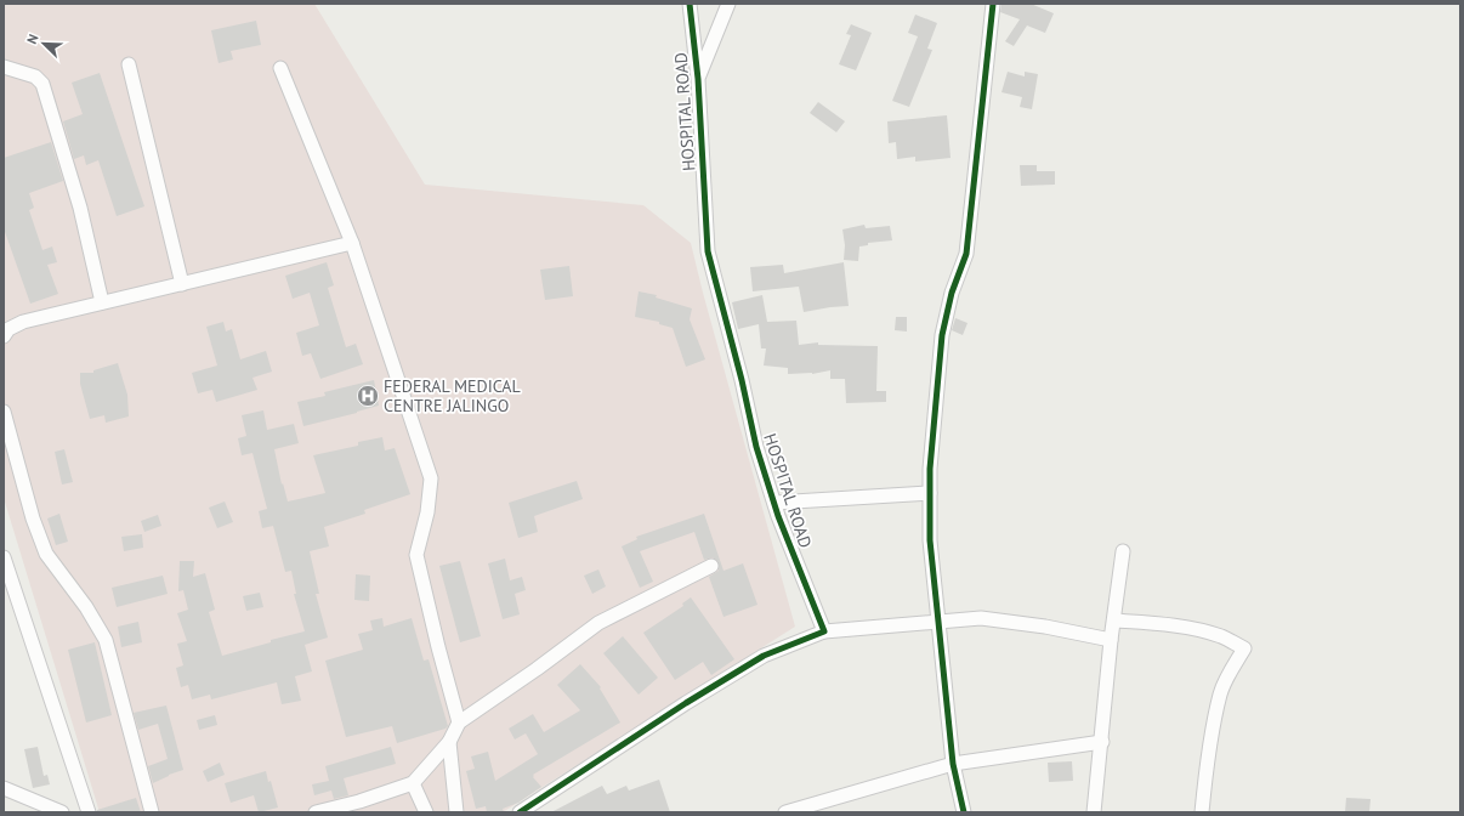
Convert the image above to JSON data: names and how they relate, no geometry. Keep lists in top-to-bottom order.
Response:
{
  "streets": {
    "street": ["HOSPITAL ROAD"]
  },
  "places": {
    "hospital": ["FEDERAL MEDICAL CENTRE JALINGO"]
  },
  "north": "top left"
}
